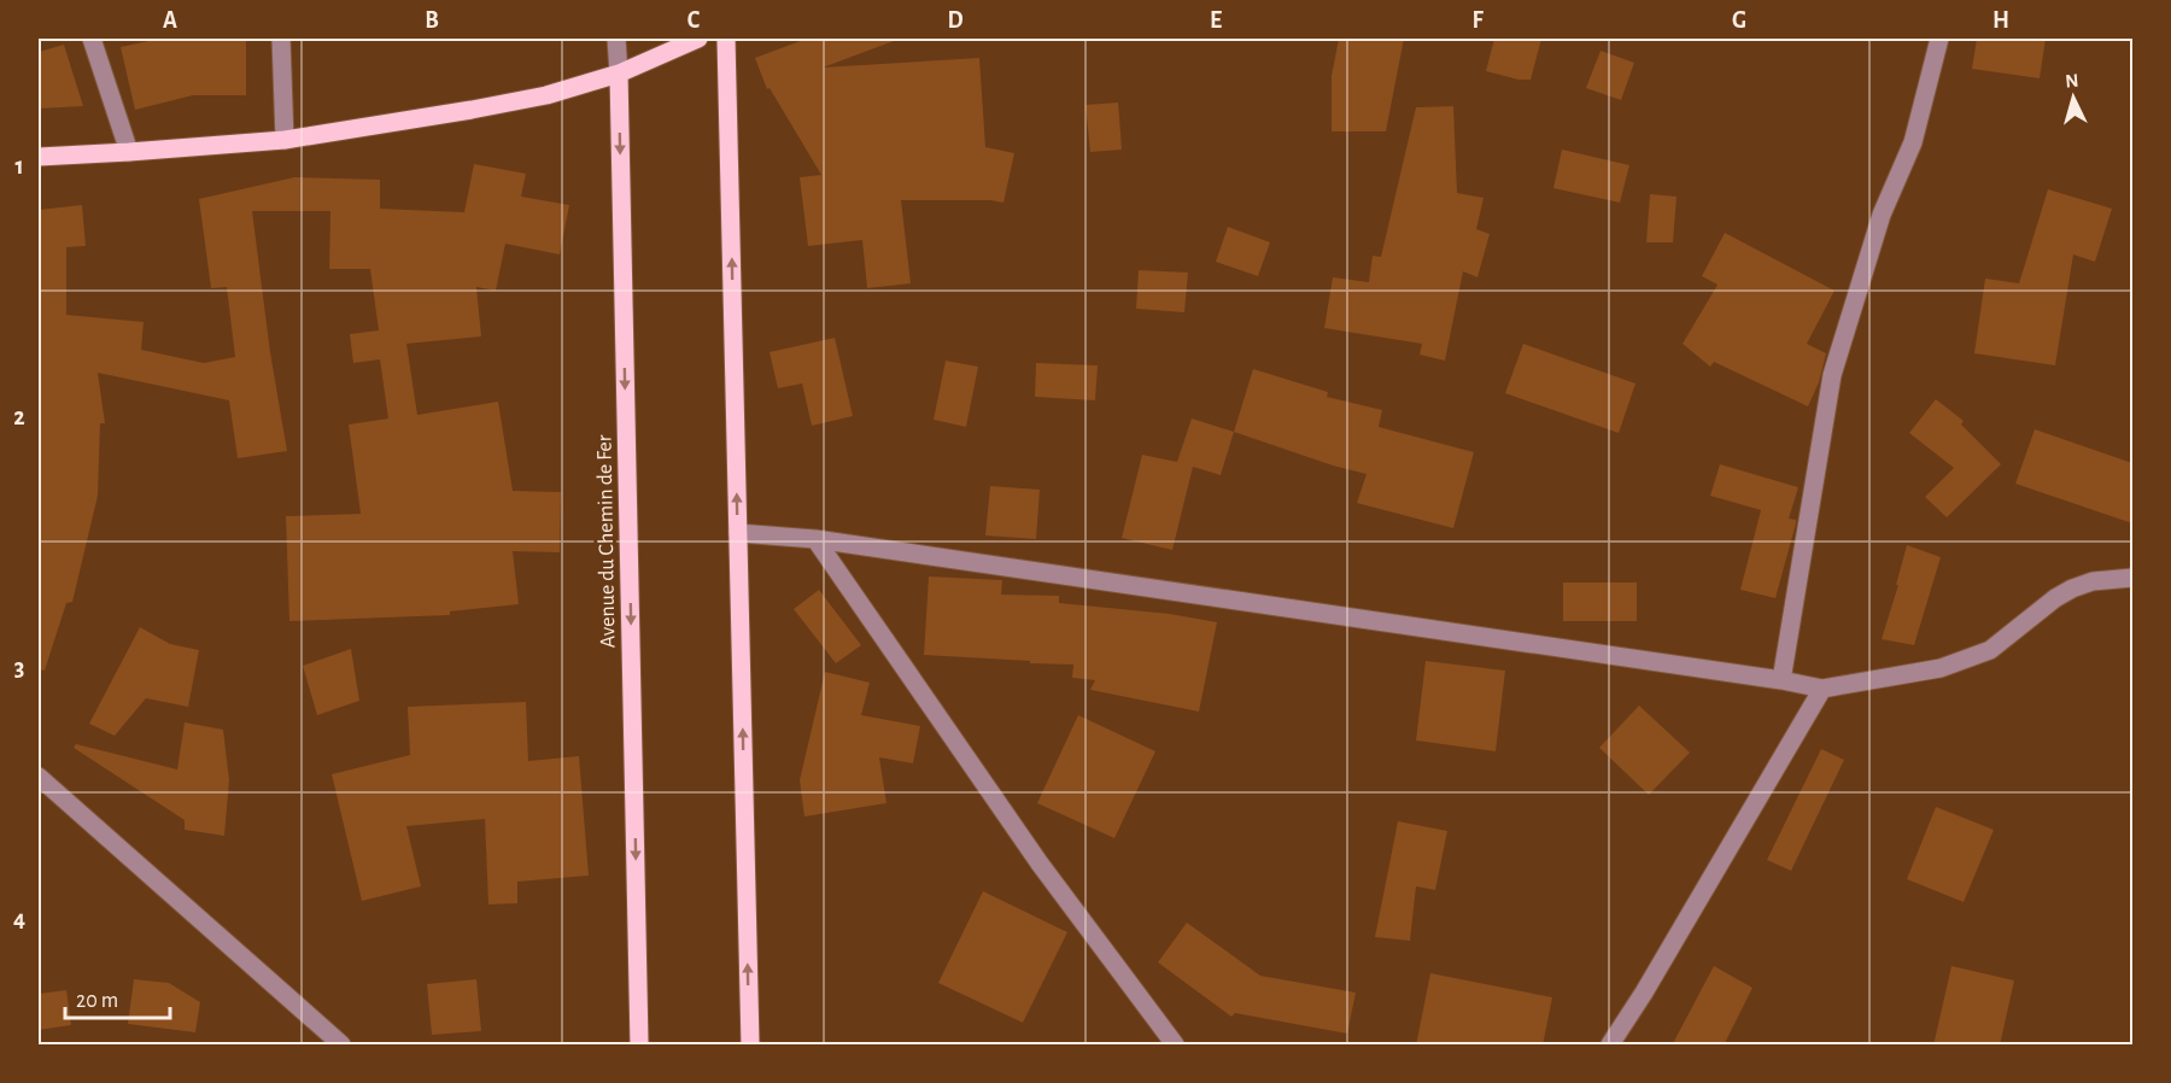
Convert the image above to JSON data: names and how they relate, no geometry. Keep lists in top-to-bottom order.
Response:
{
  "streets": {
    "main road": ["Avenue du Chemin de Fer"]
  },
  "one_way": ["Avenue du Chemin de Fer"],
  "scale_bar": "20 m",
  "north": "top",
  "grid": {
    "columns": [
      "A",
      "B",
      "C",
      "D",
      "E",
      "F",
      "G",
      "H"
    ],
    "rows": [
      "1",
      "2",
      "3",
      "4"
    ]
  }
}
